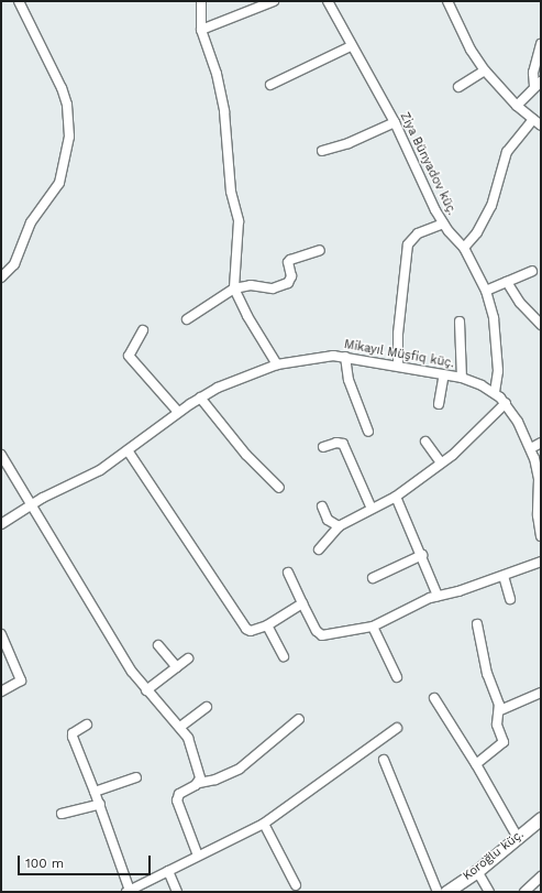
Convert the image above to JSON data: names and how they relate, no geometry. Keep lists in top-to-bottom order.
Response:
{
  "streets": {
    "street": ["Ziya Bünyadov küç.", "Mikayıl Müşfiq küç.", "Koroğlu küç."]
  },
  "crossings": [
    ["Ziya Bünyadov küç.", "Mikayıl Müşfiq küç."]
  ],
  "scale_bar": "100 m"
}
